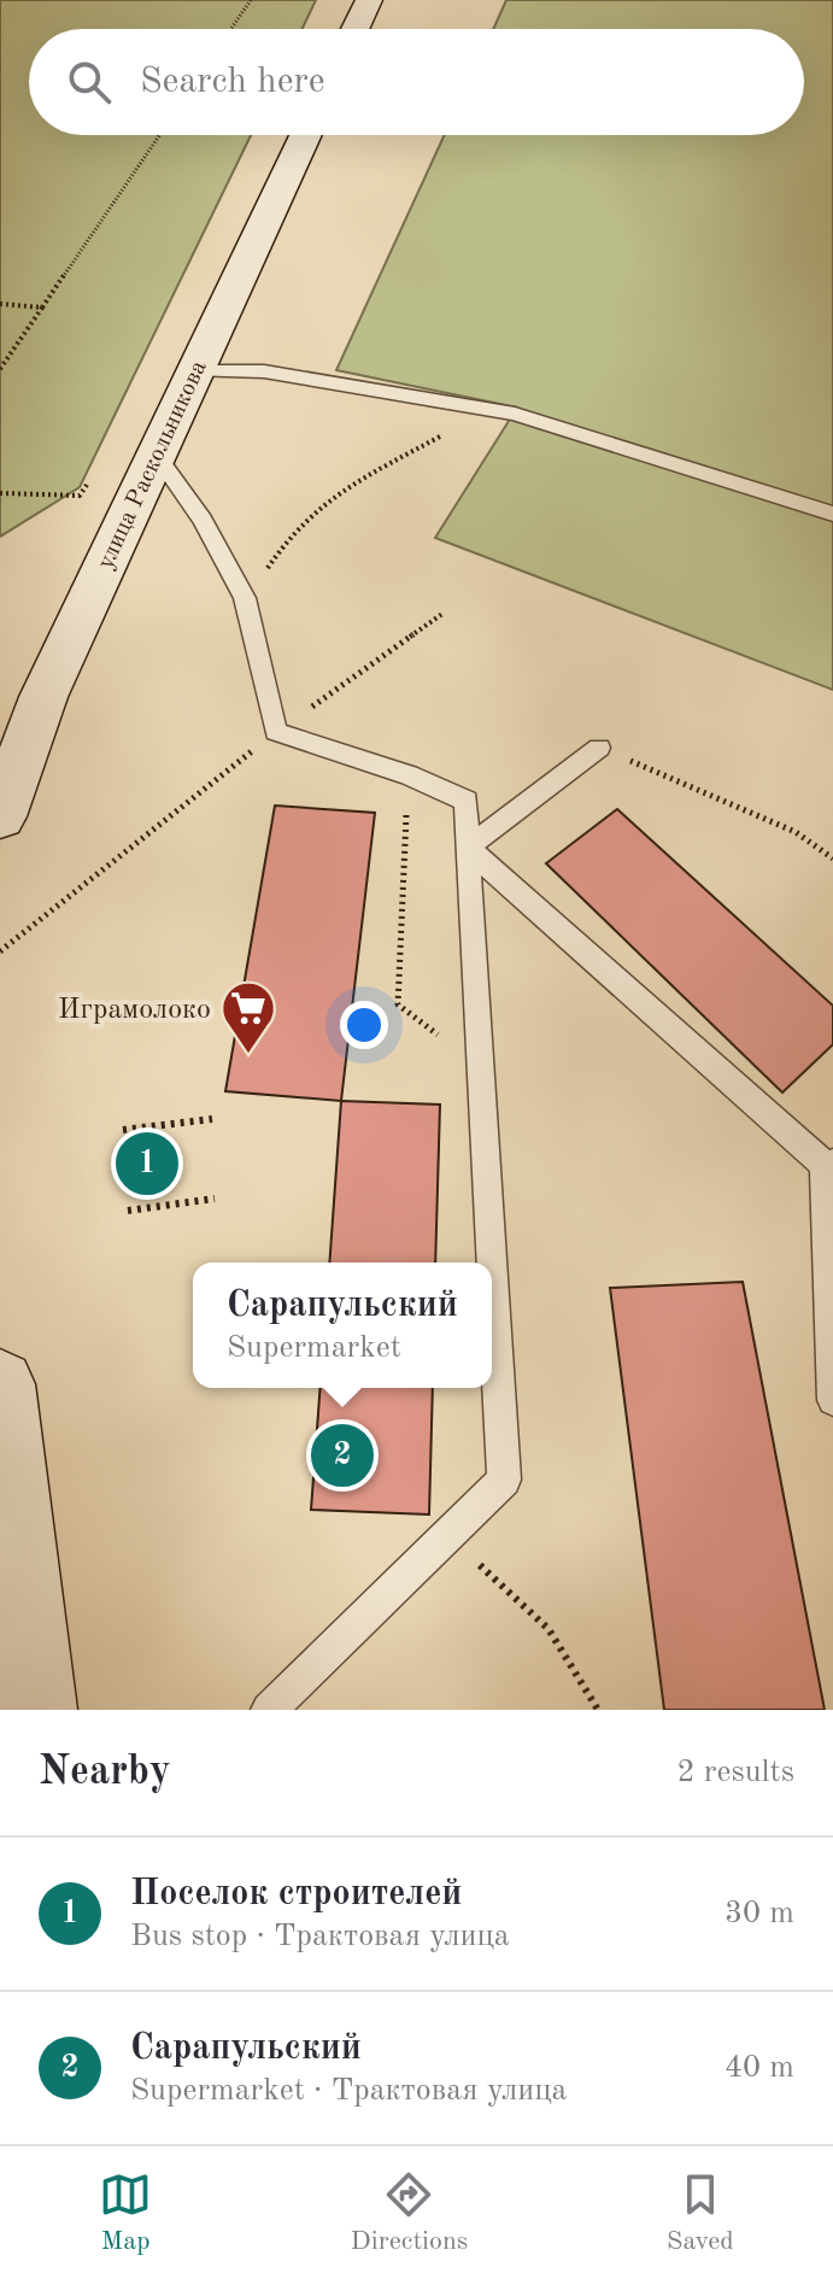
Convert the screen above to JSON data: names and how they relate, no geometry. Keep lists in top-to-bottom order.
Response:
{
  "streets": {
    "main road": ["улица Раскольникова"]
  },
  "places": {
    "supermarket": ["Играмолоко"]
  },
  "page": {
    "search": "Search here",
    "pins": ["1", "2"],
    "popup": ["Сарапульский", "Supermarket"],
    "heading": ["Nearby", "2 results"],
    "list": [
      {
        "mark": "1",
        "name": "Поселок строителей",
        "note": "Bus stop · Трактовая улица",
        "value": "30 m"
      },
      {
        "mark": "2",
        "name": "Сарапульский",
        "note": "Supermarket · Трактовая улица",
        "value": "40 m"
      }
    ],
    "nav": ["Map", "Directions", "Saved"]
  }
}
